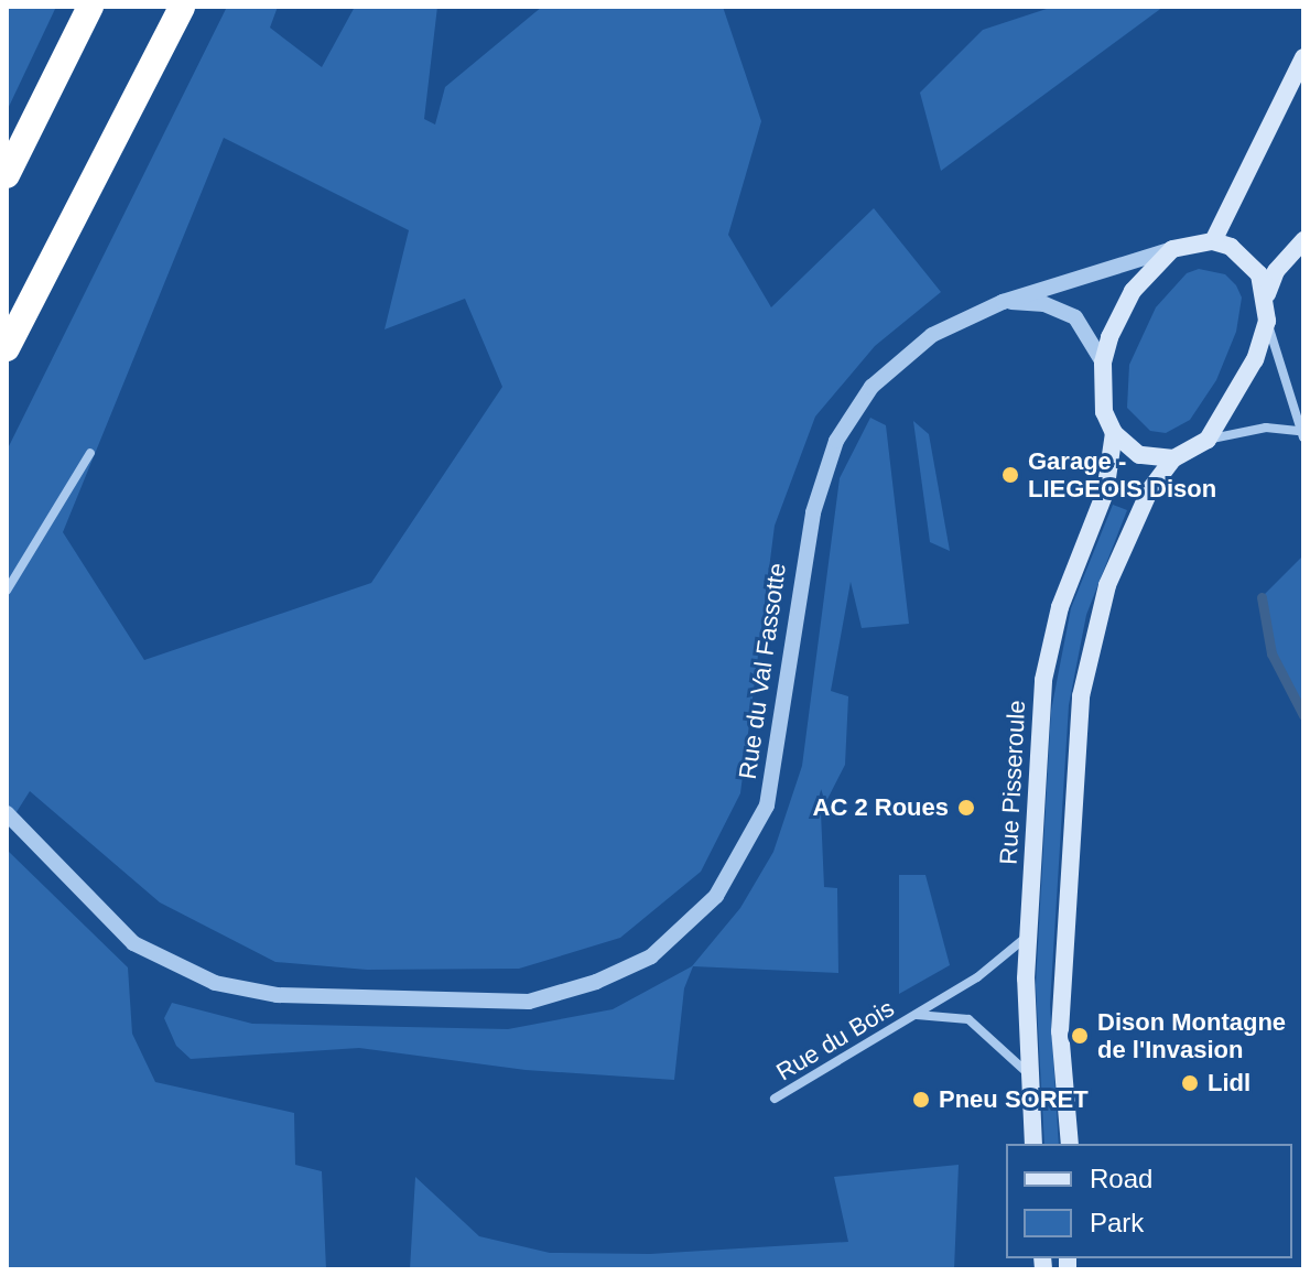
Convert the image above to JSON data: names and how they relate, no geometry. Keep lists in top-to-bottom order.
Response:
{
  "streets": {
    "main road": ["Rue Pisseroule"],
    "street": ["Rue du Val Fassotte", "Rue du Bois"]
  },
  "crossings": [
    ["Rue du Val Fassotte", "Rue Pisseroule"],
    ["Rue Pisseroule", "Rue du Bois"]
  ],
  "places": [
    "Garage - LIEGEOIS Dison",
    "AC 2 Roues",
    "Dison Montagne de l'Invasion",
    "Lidl",
    "Pneu SORET"
  ],
  "legend": ["Road", "Park"]
}
